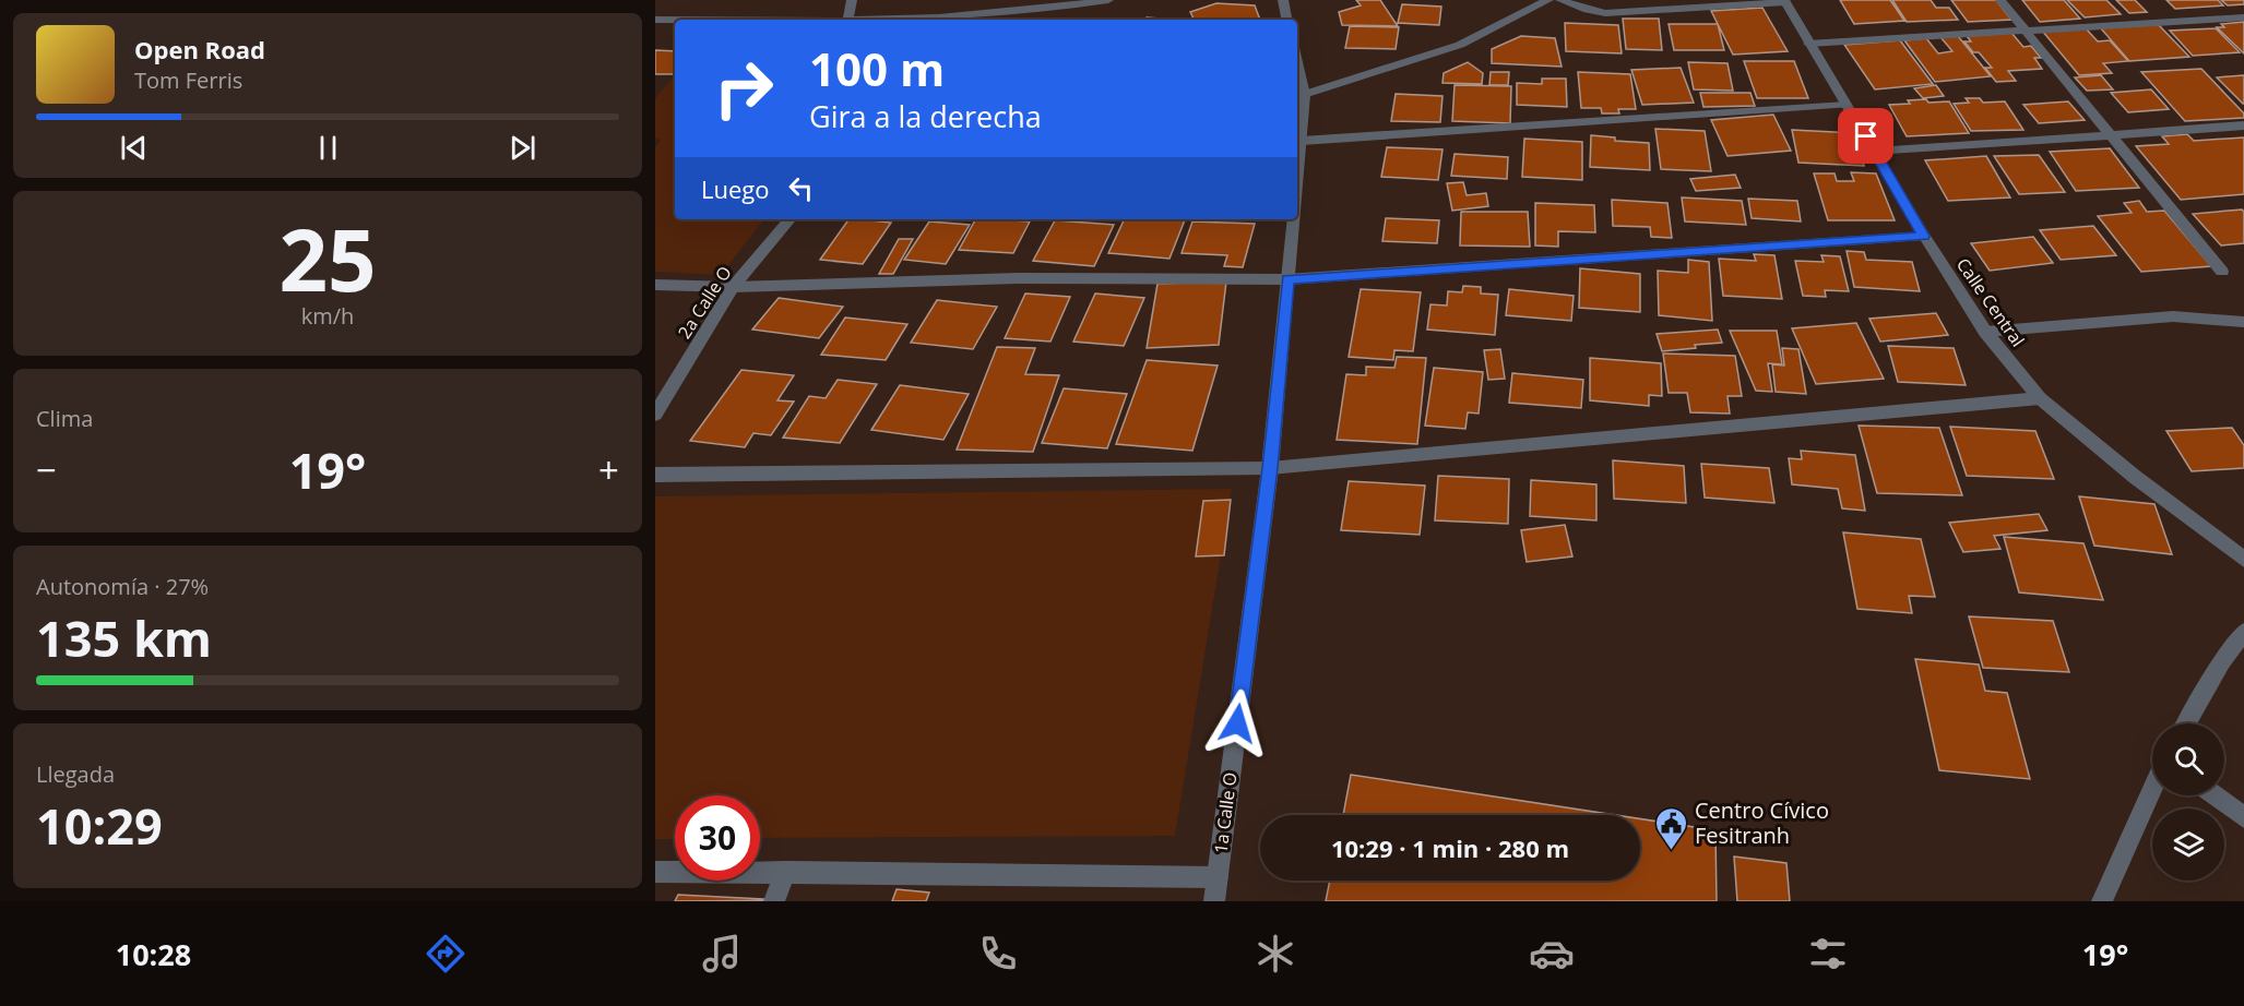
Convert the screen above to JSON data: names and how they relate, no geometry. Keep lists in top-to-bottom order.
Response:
{
  "streets": {
    "street": ["2a Calle O", "Calle Central", "1a Calle O"]
  },
  "places": {
    "public building": ["Centro Cívico Fesitranh"]
  },
  "page": {
    "turn": ["100 m", "Gira a la derecha"],
    "song": ["Open Road", "Tom Ferris"],
    "then": "Luego",
    "tile": [
      ["25", "km/h"],
      "Clima",
      ["Autonomía · 27%", "135 km"],
      ["Llegada", "10:29"]
    ],
    "heat": ["−", "19°", "+"],
    "limit": "30",
    "trip": "10:29 · 1 min · 280 m",
    "tabs": ["10:28", "19°"]
  }
}
